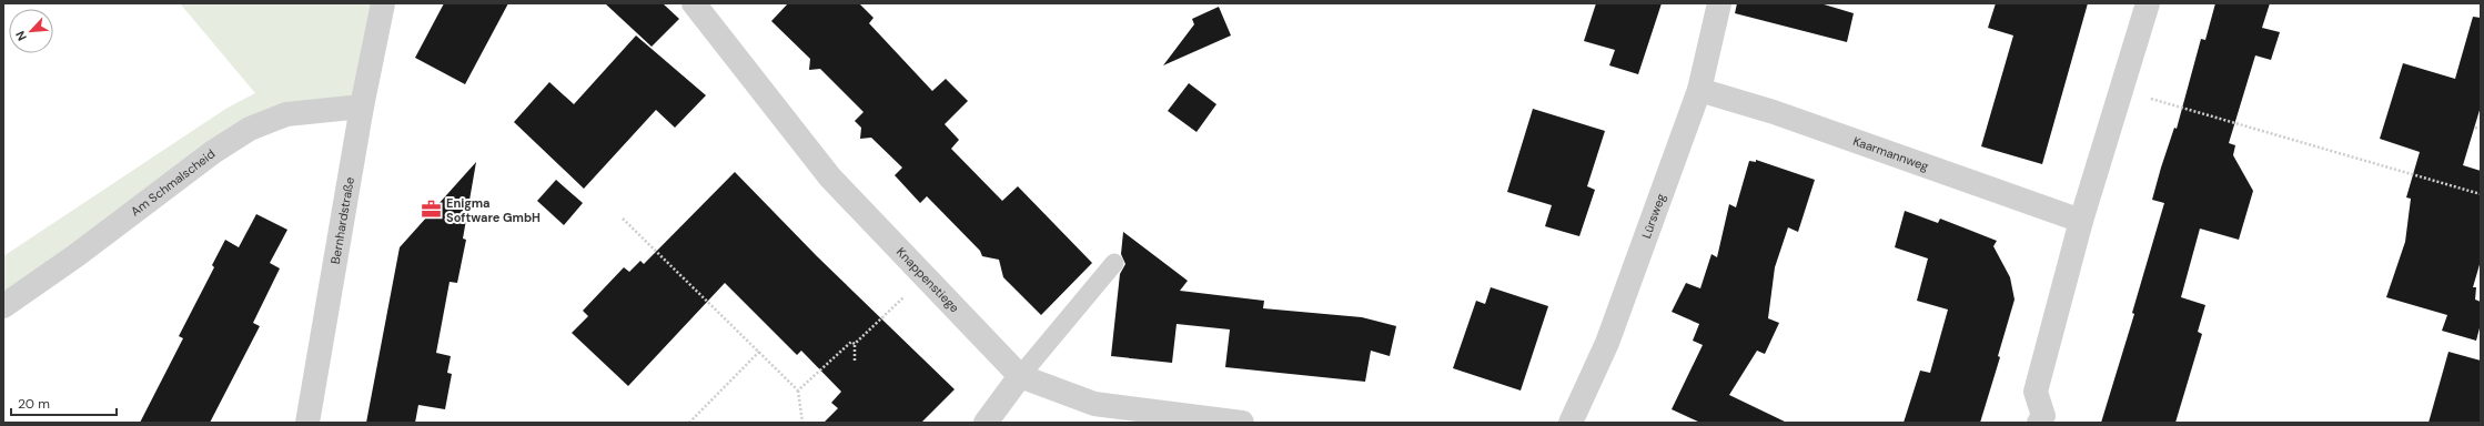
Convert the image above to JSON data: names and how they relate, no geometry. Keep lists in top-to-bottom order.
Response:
{
  "streets": {
    "street": [
      "Kaarmannweg",
      "Am Schmalscheid",
      "Lürsweg",
      "Bernhardstraße",
      "Knappenstiege"
    ]
  },
  "crossings": [
    ["Kaarmannweg", "Lürsweg"],
    ["Am Schmalscheid", "Bernhardstraße"]
  ],
  "places": {
    "office": ["Enigma Software GmbH"]
  },
  "scale_bar": "20 m",
  "north": "bottom left"
}
